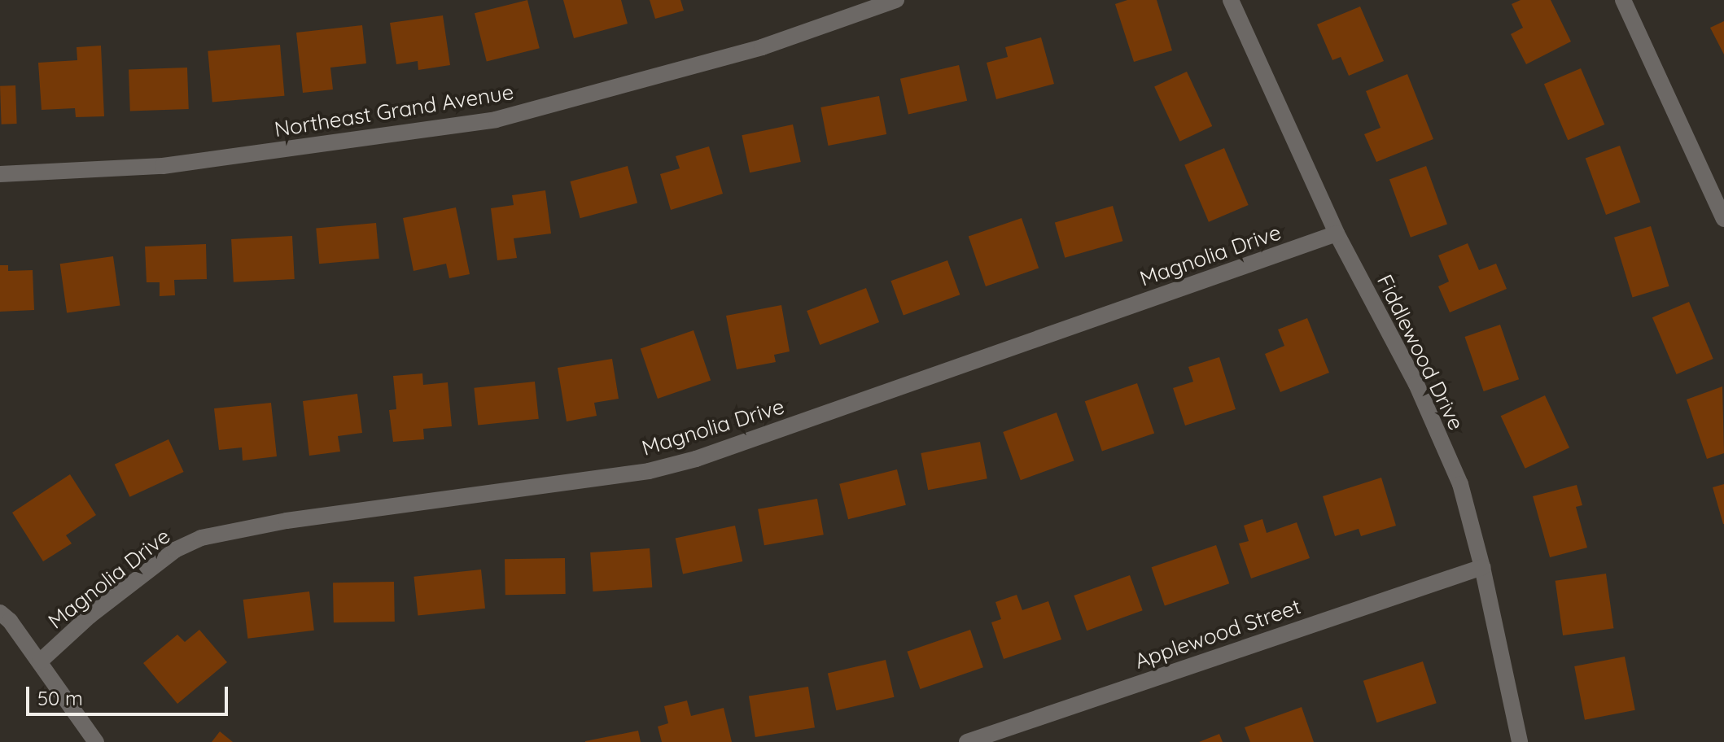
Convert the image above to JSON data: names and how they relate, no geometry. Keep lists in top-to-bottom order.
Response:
{
  "streets": {
    "street": [
      "Northeast Grand Avenue",
      "Magnolia Drive",
      "Fiddlewood Drive",
      "Applewood Street"
    ]
  },
  "crossings": [
    ["Magnolia Drive", "Fiddlewood Drive"],
    ["Fiddlewood Drive", "Applewood Street"]
  ],
  "scale_bar": "50 m"
}
